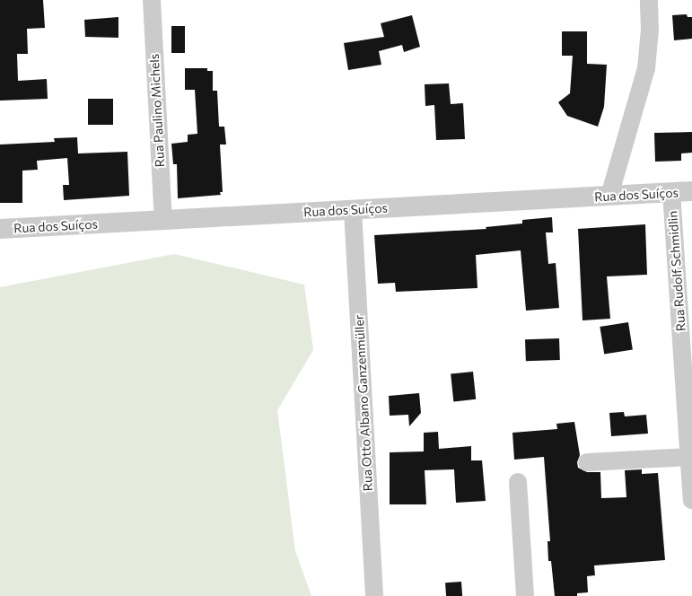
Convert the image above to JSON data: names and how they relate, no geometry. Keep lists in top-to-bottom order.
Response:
{
  "streets": {
    "street": [
      "Rua Paulino Michels",
      "Rua dos Suíços",
      "Rua Rudolf Schmidlin",
      "Rua Otto Albano Ganzenmüller"
    ]
  },
  "crossings": [
    ["Rua Paulino Michels", "Rua dos Suíços"],
    ["Rua dos Suíços", "Rua Rudolf Schmidlin"],
    ["Rua dos Suíços", "Rua Otto Albano Ganzenmüller"]
  ]
}
